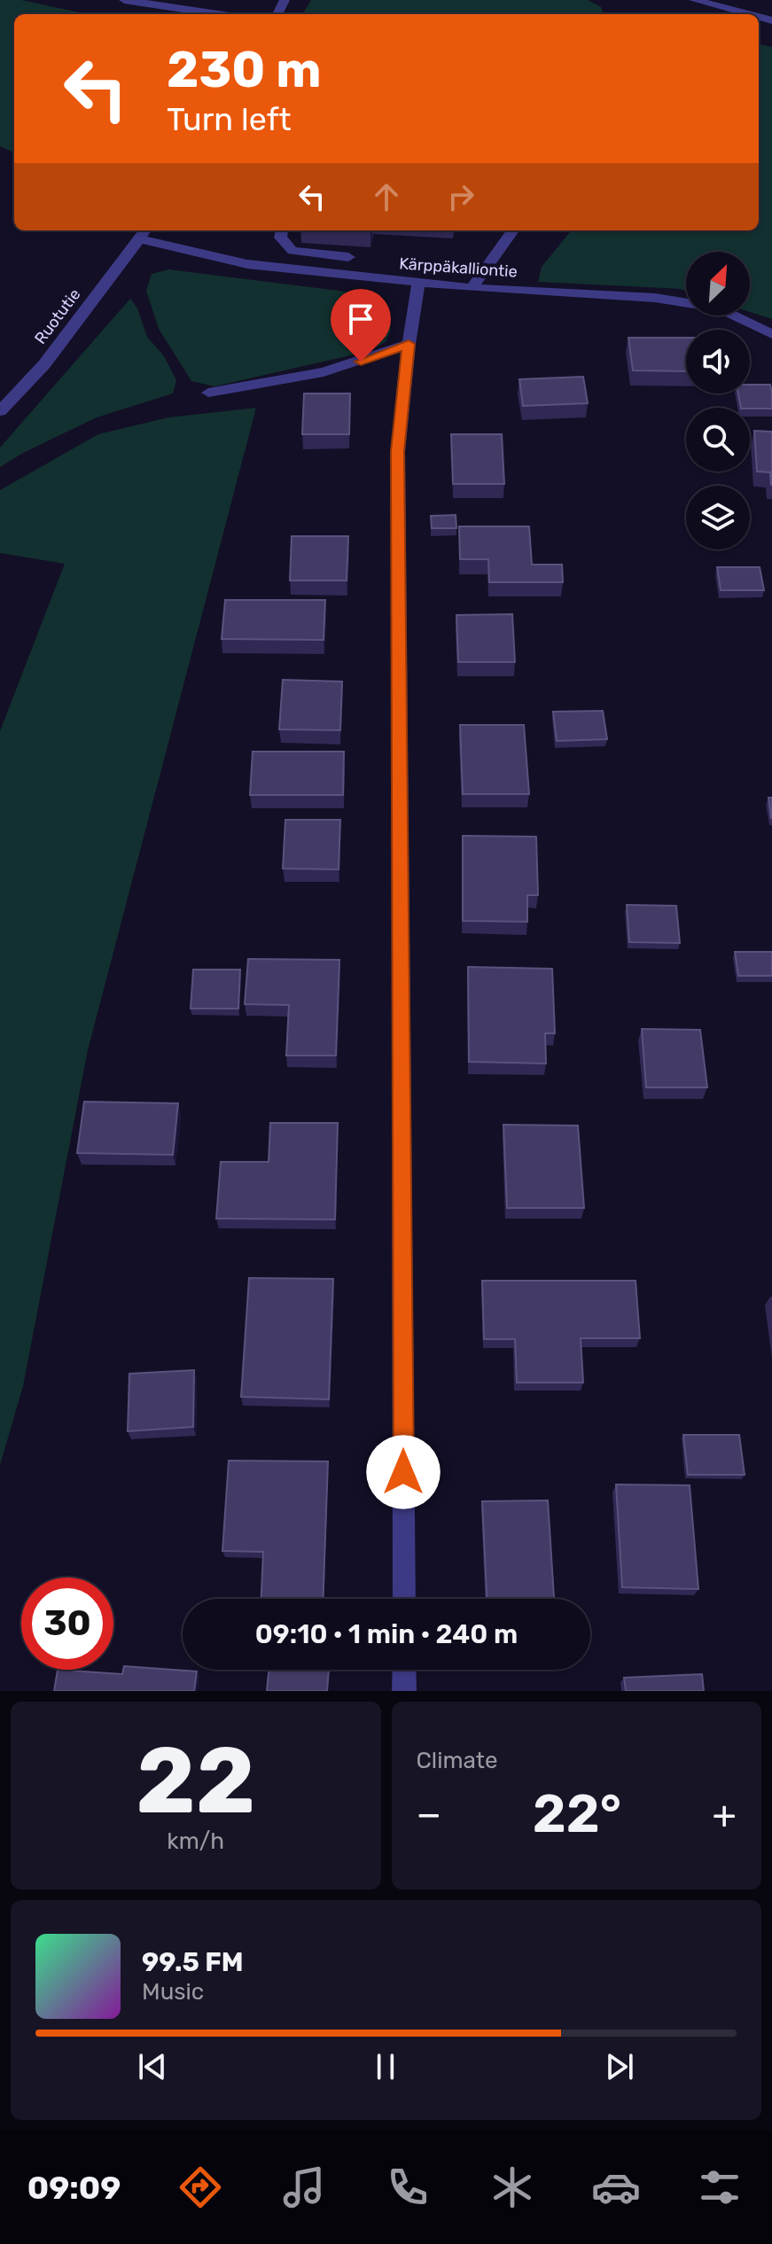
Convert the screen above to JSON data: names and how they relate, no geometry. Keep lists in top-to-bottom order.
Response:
{
  "streets": {
    "street": ["Kärppäkalliontie", "Ruotutie"]
  },
  "crossings": [
    ["Kärppäkalliontie", "Ruotutie"]
  ],
  "north": "top right",
  "page": {
    "turn": ["230 m", "Turn left"],
    "limit": "30",
    "trip": "09:10 · 1 min · 240 m",
    "tile": [
      ["22", "km/h"],
      "Climate"
    ],
    "heat": ["−", "22°", "+"],
    "song": ["99.5 FM", "Music"],
    "tabs": "09:09"
  }
}
